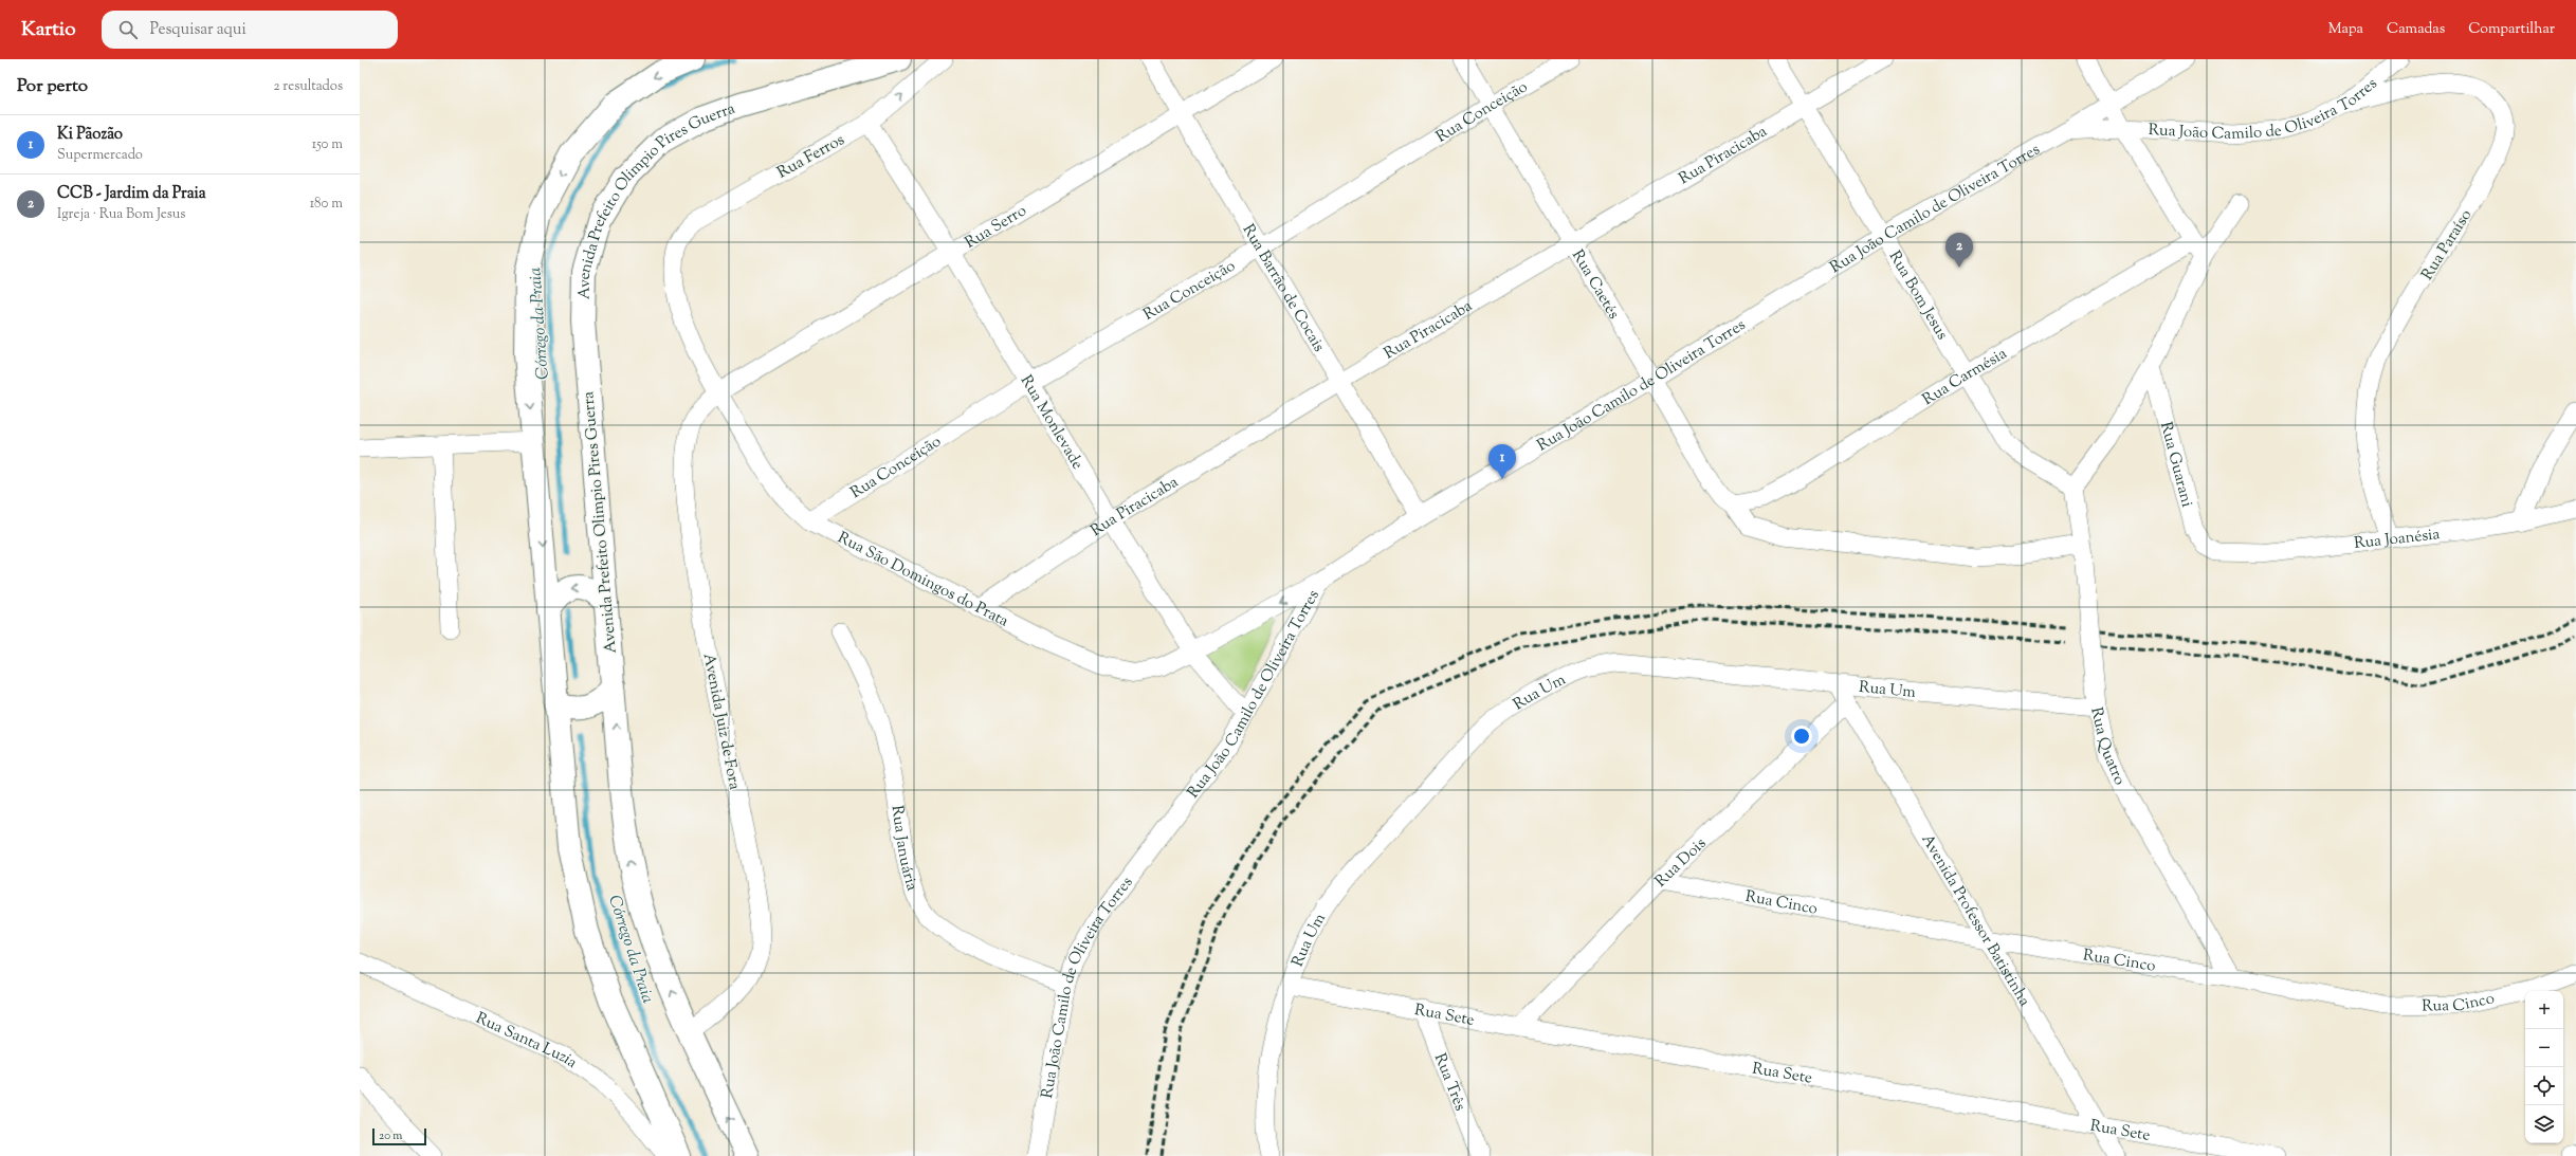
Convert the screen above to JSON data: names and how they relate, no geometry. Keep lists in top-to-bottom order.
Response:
{
  "streets": {
    "main road": ["Avenida Prefeito Olimpio Pires Guerra"],
    "street": [
      "Rua João Camilo de Oliveira Torres",
      "Rua Conceição",
      "Rua Piracicaba",
      "Rua Ferros",
      "Rua Serro",
      "Rua Paraíso",
      "Rua Caetés",
      "Rua Barrão de Cocais",
      "Rua Bom Jesus",
      "Rua Carmésia",
      "Rua Monlevade",
      "Rua Guarani",
      "Rua Joanésia",
      "Rua São Domingos do Prata",
      "Rua Um",
      "Avenida Juiz de Fora",
      "Rua Quatro",
      "Rua Januária",
      "Rua Dois",
      "Rua Cinco",
      "Avenida Professor Batistinha",
      "Rua Sete",
      "Rua Santa Luzia",
      "Rua Três"
    ]
  },
  "crossings": [
    ["Rua João Camilo de Oliveira Torres", "Rua Paraíso"],
    ["Rua João Camilo de Oliveira Torres", "Rua Caetés"],
    ["Rua João Camilo de Oliveira Torres", "Rua Barrão de Cocais"],
    ["Rua João Camilo de Oliveira Torres", "Rua Bom Jesus"],
    ["Rua João Camilo de Oliveira Torres", "Rua Monlevade"],
    ["Rua João Camilo de Oliveira Torres", "Rua São Domingos do Prata"],
    ["Rua João Camilo de Oliveira Torres", "Rua Januária"],
    ["Rua Conceição", "Rua Caetés"],
    ["Rua Conceição", "Rua Barrão de Cocais"],
    ["Rua Conceição", "Rua Monlevade"],
    ["Rua Conceição", "Rua São Domingos do Prata"],
    ["Rua Piracicaba", "Rua Caetés"],
    ["Rua Piracicaba", "Rua Barrão de Cocais"],
    ["Rua Piracicaba", "Rua Bom Jesus"],
    ["Rua Piracicaba", "Rua Monlevade"],
    ["Rua Piracicaba", "Rua São Domingos do Prata"],
    ["Rua Ferros", "Rua Monlevade"],
    ["Rua Ferros", "Rua São Domingos do Prata"],
    ["Avenida Prefeito Olimpio Pires Guerra", "Avenida Juiz de Fora"],
    ["Rua Serro", "Rua Barrão de Cocais"],
    ["Rua Serro", "Rua Monlevade"],
    ["Rua Serro", "Rua São Domingos do Prata"],
    ["Rua Serro", "Avenida Juiz de Fora"],
    ["Rua Paraíso", "Rua Joanésia"],
    ["Rua Caetés", "Rua Carmésia"],
    ["Rua Caetés", "Rua Quatro"],
    ["Rua Bom Jesus", "Rua Carmésia"],
    ["Rua Bom Jesus", "Rua Quatro"],
    ["Rua Monlevade", "Rua São Domingos do Prata"],
    ["Rua Guarani", "Rua Joanésia"],
    ["Rua São Domingos do Prata", "Avenida Juiz de Fora"],
    ["Rua Um", "Rua Quatro"],
    ["Rua Um", "Avenida Professor Batistinha"],
    ["Rua Um", "Rua Sete"],
    ["Rua Quatro", "Rua Cinco"],
    ["Rua Dois", "Rua Cinco"],
    ["Rua Dois", "Avenida Professor Batistinha"],
    ["Rua Dois", "Rua Sete"],
    ["Rua Cinco", "Avenida Professor Batistinha"],
    ["Avenida Professor Batistinha", "Rua Sete"],
    ["Rua Sete", "Rua Três"]
  ],
  "water": ["Córrego da Praia"],
  "scale_bar": "20 m",
  "page": {
    "header": "Kartio",
    "search": "Pesquisar aqui",
    "nav": ["Mapa", "Camadas", "Compartilhar"],
    "heading": ["Por perto", "2 resultados"],
    "list": [
      {
        "mark": "1",
        "name": "Ki Pãozão",
        "note": "Supermercado",
        "value": "150 m"
      },
      {
        "mark": "2",
        "name": "CCB - Jardim da Praia",
        "note": "Igreja · Rua Bom Jesus",
        "value": "180 m"
      }
    ],
    "pins": ["2", "1"],
    "map_buttons": ["+", "−"],
    "scale": "20 m"
  }
}
